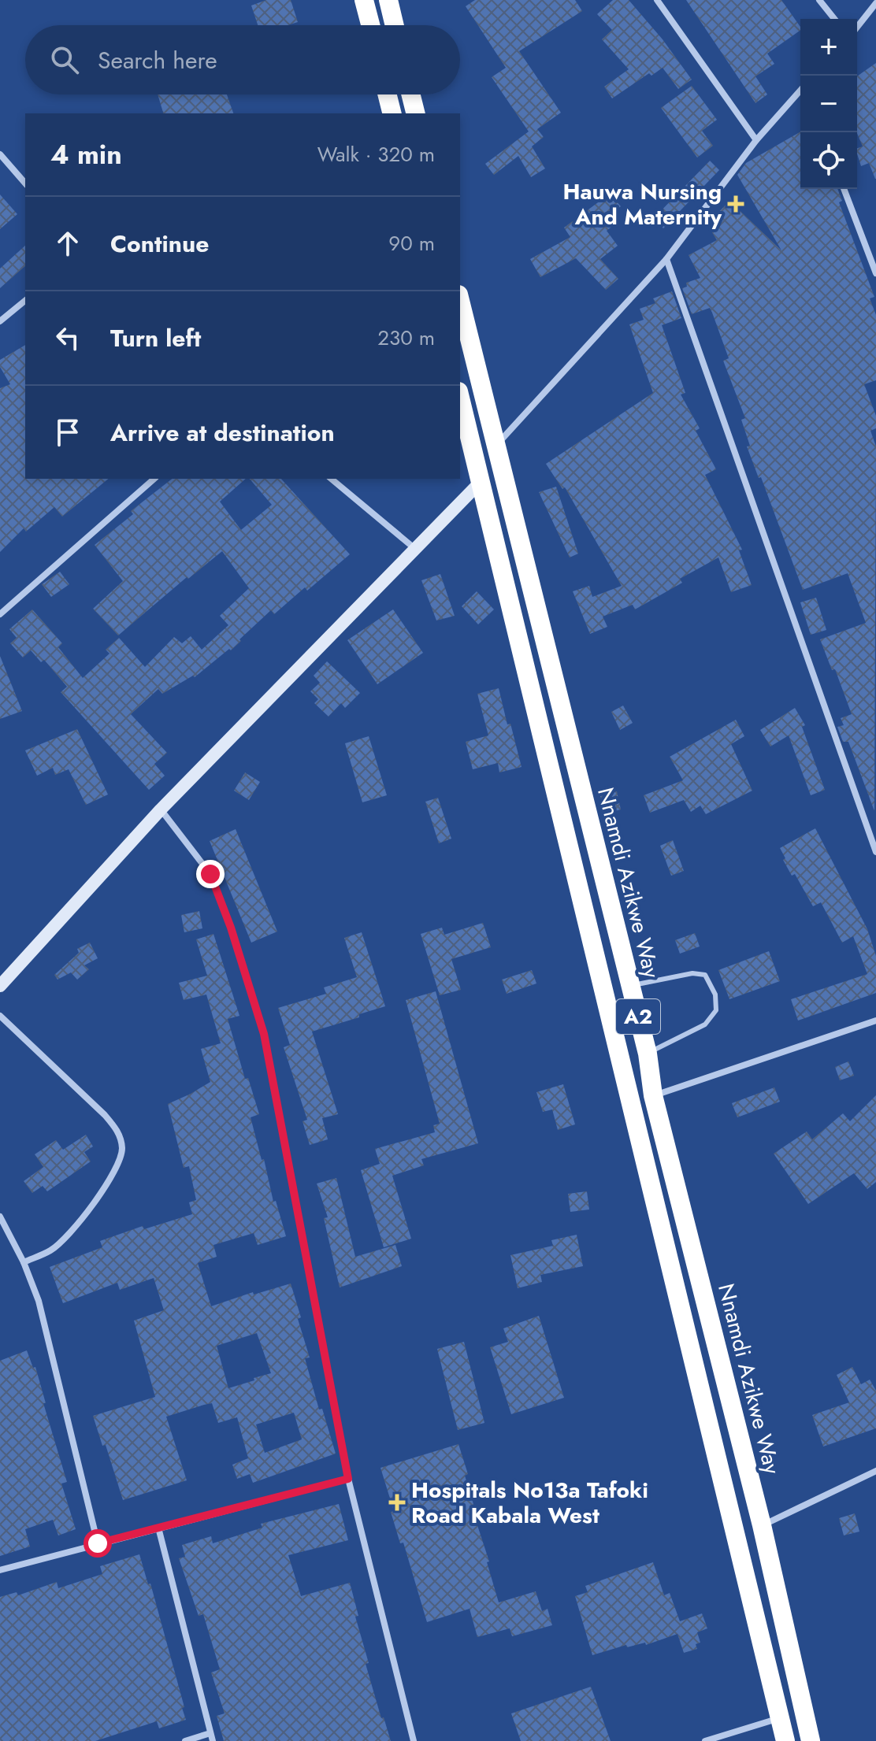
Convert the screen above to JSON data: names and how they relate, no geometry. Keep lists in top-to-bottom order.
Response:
{
  "streets": {
    "highway": ["Nnamdi Azikwe Way", "A2"]
  },
  "places": {
    "health": ["Hauwa Nursing And Maternity", "Hospitals No13a Tafoki Road Kabala West"]
  },
  "page": {
    "map_buttons": ["+", "−"],
    "search": "Search here",
    "heading": ["4 min", "Walk · 320 m"],
    "list": [
      ["Continue", "90 m"],
      ["Turn left", "230 m"],
      "Arrive at destination"
    ]
  }
}
